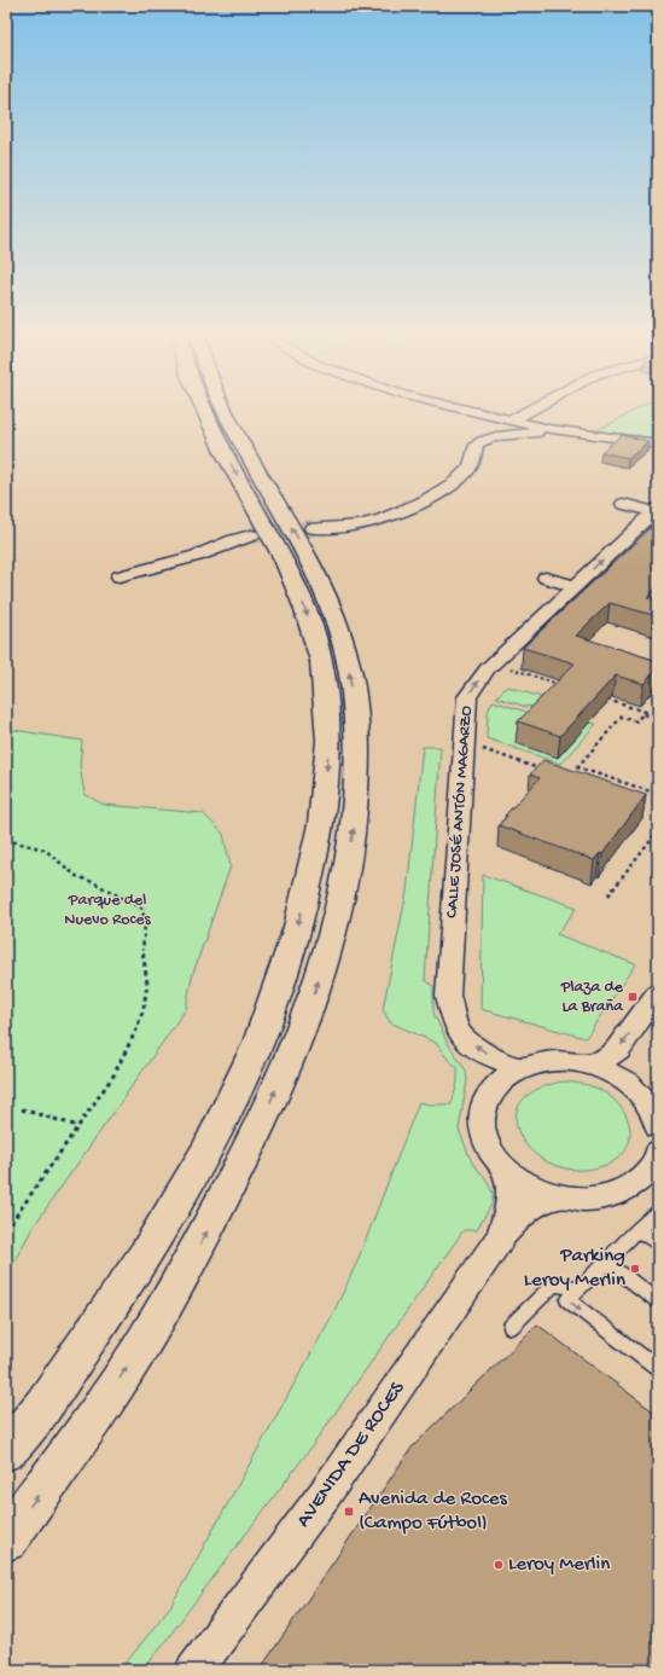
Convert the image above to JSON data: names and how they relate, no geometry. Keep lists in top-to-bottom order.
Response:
{
  "streets": {
    "street": ["CALLE JOSÉ ANTÓN MAGARZO", "AVENIDA DE ROCES"]
  },
  "one_way": ["CALLE JOSÉ ANTÓN MAGARZO"],
  "parks": ["Parque del Nuevo Roces"],
  "places": {
    "transit": ["Plaza de La Braña", "Avenida de Roces (Campo Fútbol)"],
    "other": ["Parking Leroy Merlin", "Leroy Merlin"]
  }
}
